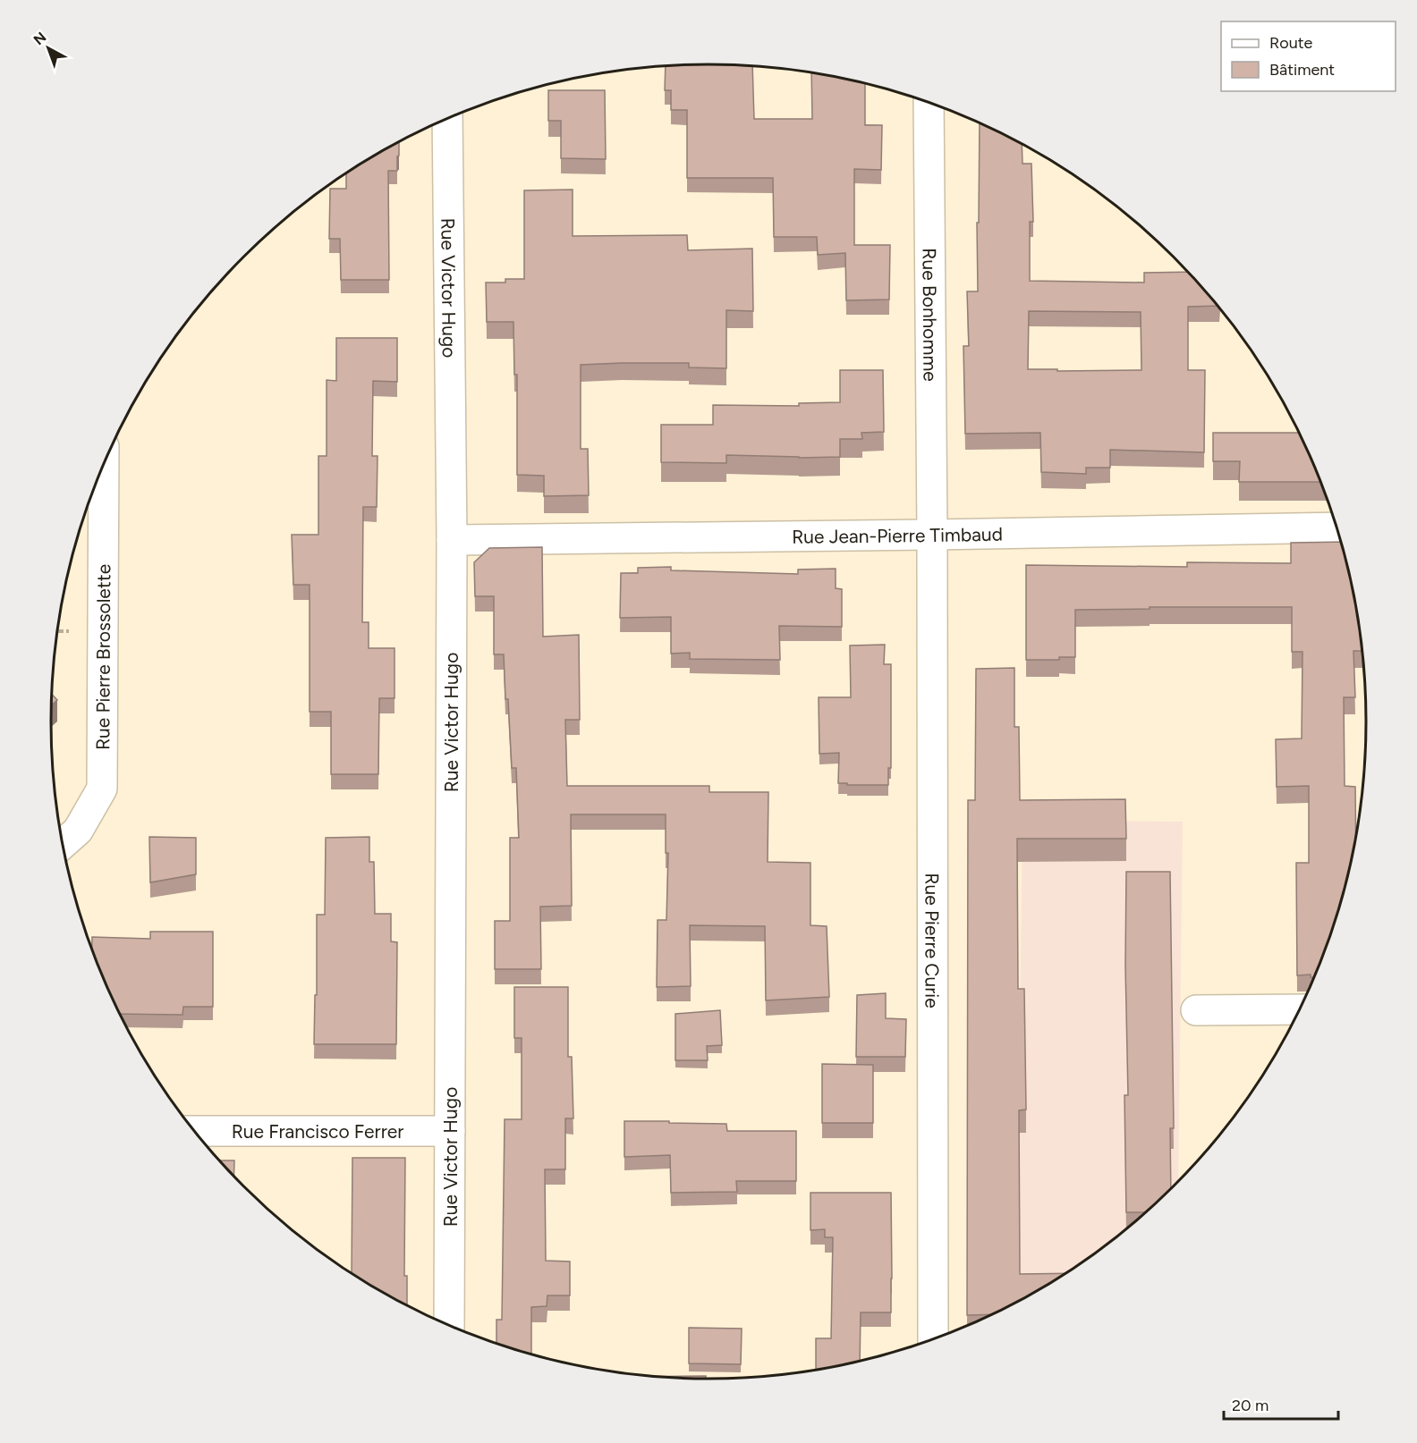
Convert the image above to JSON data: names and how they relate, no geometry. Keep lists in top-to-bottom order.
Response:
{
  "streets": {
    "street": [
      "Rue Victor Hugo",
      "Rue Bonhomme",
      "Rue Jean-Pierre Timbaud",
      "Rue Pierre Brossolette",
      "Rue Pierre Curie",
      "Rue Francisco Ferrer"
    ]
  },
  "crossings": [
    ["Rue Victor Hugo", "Rue Jean-Pierre Timbaud"],
    ["Rue Victor Hugo", "Rue Francisco Ferrer"],
    ["Rue Bonhomme", "Rue Jean-Pierre Timbaud"],
    ["Rue Bonhomme", "Rue Pierre Curie"],
    ["Rue Jean-Pierre Timbaud", "Rue Pierre Curie"]
  ],
  "legend": ["Route", "Bâtiment"],
  "scale_bar": "20 m",
  "north": "top left"
}
